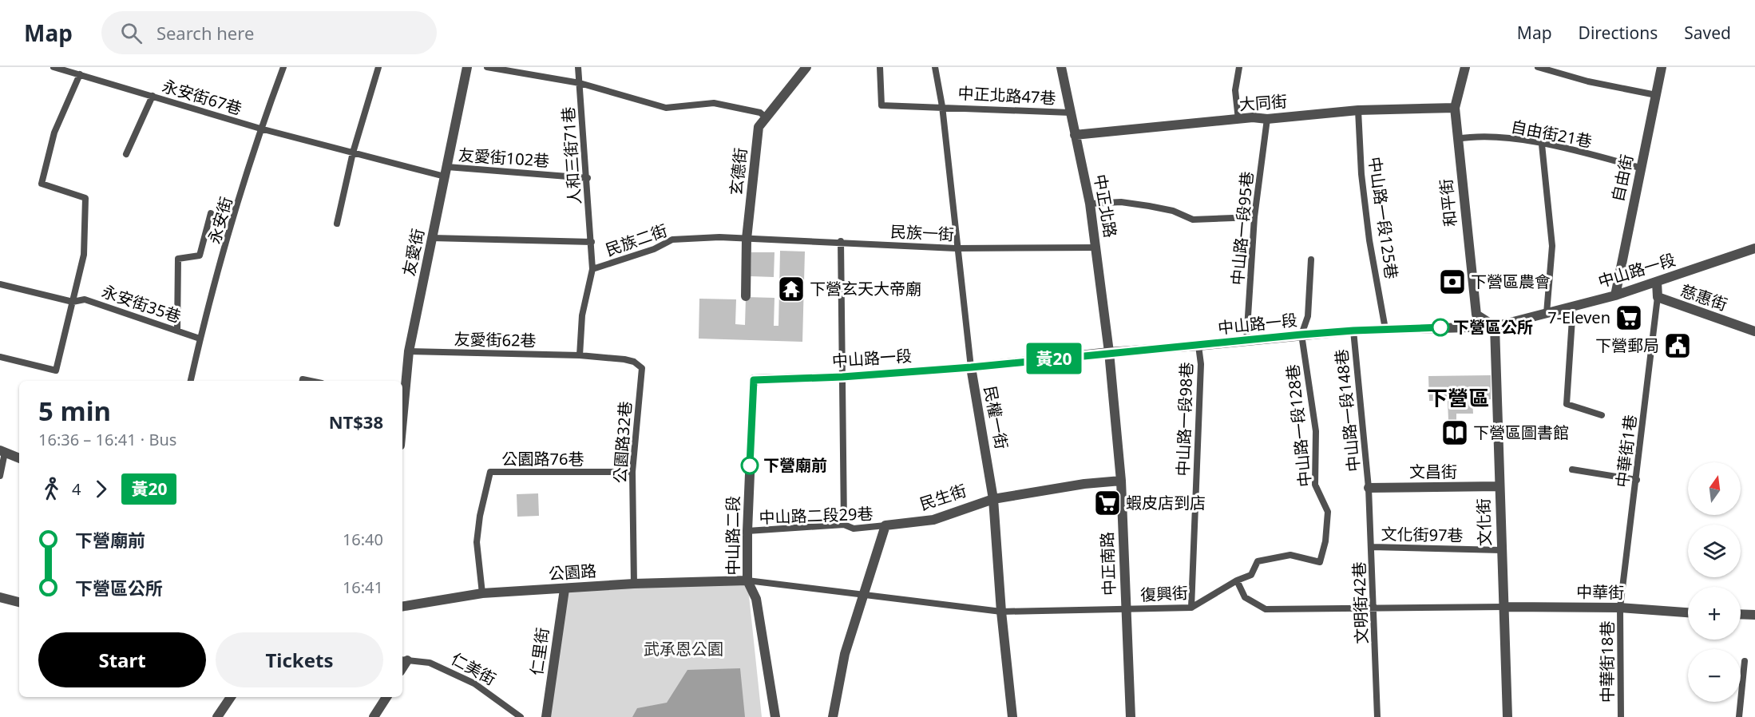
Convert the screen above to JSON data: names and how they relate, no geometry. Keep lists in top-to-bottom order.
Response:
{
  "streets": {
    "street": [
      "大同街",
      "玄德街",
      "自由街",
      "和平街",
      "中正北路",
      "友愛街",
      "中山路一段",
      "慈惠街",
      "民權一街",
      "文昌街",
      "民生街",
      "文化街",
      "中山路二段",
      "中正南路",
      "公園路",
      "中華街",
      "仁里街"
    ],
    "lane": [
      "中正北路47巷",
      "永安街67巷",
      "自由街21巷",
      "人和三街71巷",
      "友愛街102巷",
      "中山路一段125巷",
      "永安街",
      "中山路一段95巷",
      "民族一街",
      "民族二街",
      "永安街35巷",
      "友愛街62巷",
      "中山路一段148巷",
      "中山路一段98巷",
      "中山路一段128巷",
      "公園路32巷",
      "中華街1巷",
      "公園路76巷",
      "中山路二段29巷",
      "文化街97巷",
      "復興街",
      "文明街42巷",
      "中華街18巷",
      "仁美街"
    ]
  },
  "crossings": [
    ["中正北路47巷", "中正北路"],
    ["中正北路47巷", "民權一街"],
    ["永安街67巷", "友愛街102巷"],
    ["永安街67巷", "永安街"],
    ["大同街", "和平街"],
    ["大同街", "中正北路"],
    ["大同街", "中山路一段125巷"],
    ["大同街", "中山路一段95巷"],
    ["自由街21巷", "自由街"],
    ["自由街21巷", "和平街"],
    ["人和三街71巷", "友愛街102巷"],
    ["人和三街71巷", "民族二街"],
    ["人和三街71巷", "友愛街62巷"],
    ["人和三街71巷", "公園路32巷"],
    ["友愛街102巷", "友愛街"],
    ["玄德街", "民族一街"],
    ["玄德街", "民族二街"],
    ["自由街", "中山路一段"],
    ["和平街", "中山路一段"],
    ["和平街", "文化街"],
    ["中正北路", "民族一街"],
    ["中正北路", "中山路一段"],
    ["中正北路", "中正南路"],
    ["中山路一段125巷", "中山路一段"],
    ["永安街", "永安街35巷"],
    ["中山路一段95巷", "中山路一段"],
    ["民族一街", "民族二街"],
    ["民族一街", "民權一街"],
    ["友愛街", "友愛街62巷"],
    ["中山路一段", "慈惠街"],
    ["中山路一段", "中山路一段148巷"],
    ["中山路一段", "民權一街"],
    ["中山路一段", "中山路一段98巷"],
    ["中山路一段", "中山路一段128巷"],
    ["中山路一段", "文化街"],
    ["中山路一段", "中山路二段"],
    ["中山路一段", "中正南路"],
    ["慈惠街", "中華街1巷"],
    ["友愛街62巷", "公園路32巷"],
    ["中山路一段148巷", "文昌街"],
    ["中山路一段148巷", "文明街42巷"],
    ["民權一街", "民生街"],
    ["民權一街", "復興街"],
    ["中山路一段98巷", "復興街"],
    ["中山路一段128巷", "復興街"],
    ["公園路32巷", "公園路76巷"],
    ["公園路32巷", "公園路"],
    ["中華街1巷", "中華街"],
    ["中華街1巷", "中華街18巷"],
    ["公園路76巷", "公園路"],
    ["文昌街", "文化街"],
    ["文昌街", "文明街42巷"],
    ["民生街", "中山路二段29巷"],
    ["民生街", "中正南路"],
    ["中山路二段29巷", "中山路二段"],
    ["文化街", "文化街97巷"],
    ["文化街", "中華街"],
    ["文化街97巷", "文明街42巷"],
    ["中山路二段", "公園路"],
    ["中山路二段", "復興街"],
    ["中正南路", "復興街"],
    ["公園路", "復興街"],
    ["公園路", "仁里街"],
    ["中華街", "中華街18巷"]
  ],
  "districts": ["下營區"],
  "parks": ["武承恩公園"],
  "places": {
    "bank": ["下營區農會"],
    "temple": ["下營玄天大帝廟"],
    "supermarket": ["7-Eleven", "蝦皮店到店"],
    "other": ["下營區公所", "下營廟前"],
    "public building": ["下營郵局"],
    "library": ["下營區圖書館"]
  },
  "lines": ["bus line 黃20"],
  "north": "top",
  "page": {
    "header": "Map",
    "search": "Search here",
    "nav": ["Map", "Directions", "Saved"],
    "on_map": "黃20",
    "heading": ["5 min", "16:36 – 16:41 · Bus", "NT$38"],
    "map_buttons": ["+", "−"],
    "legs": ["4", "黃20"],
    "list": [
      {
        "name": "下營廟前",
        "value": "16:40"
      },
      {
        "name": "下營區公所",
        "value": "16:41"
      }
    ],
    "buttons": ["Start", "Tickets"]
  }
}
